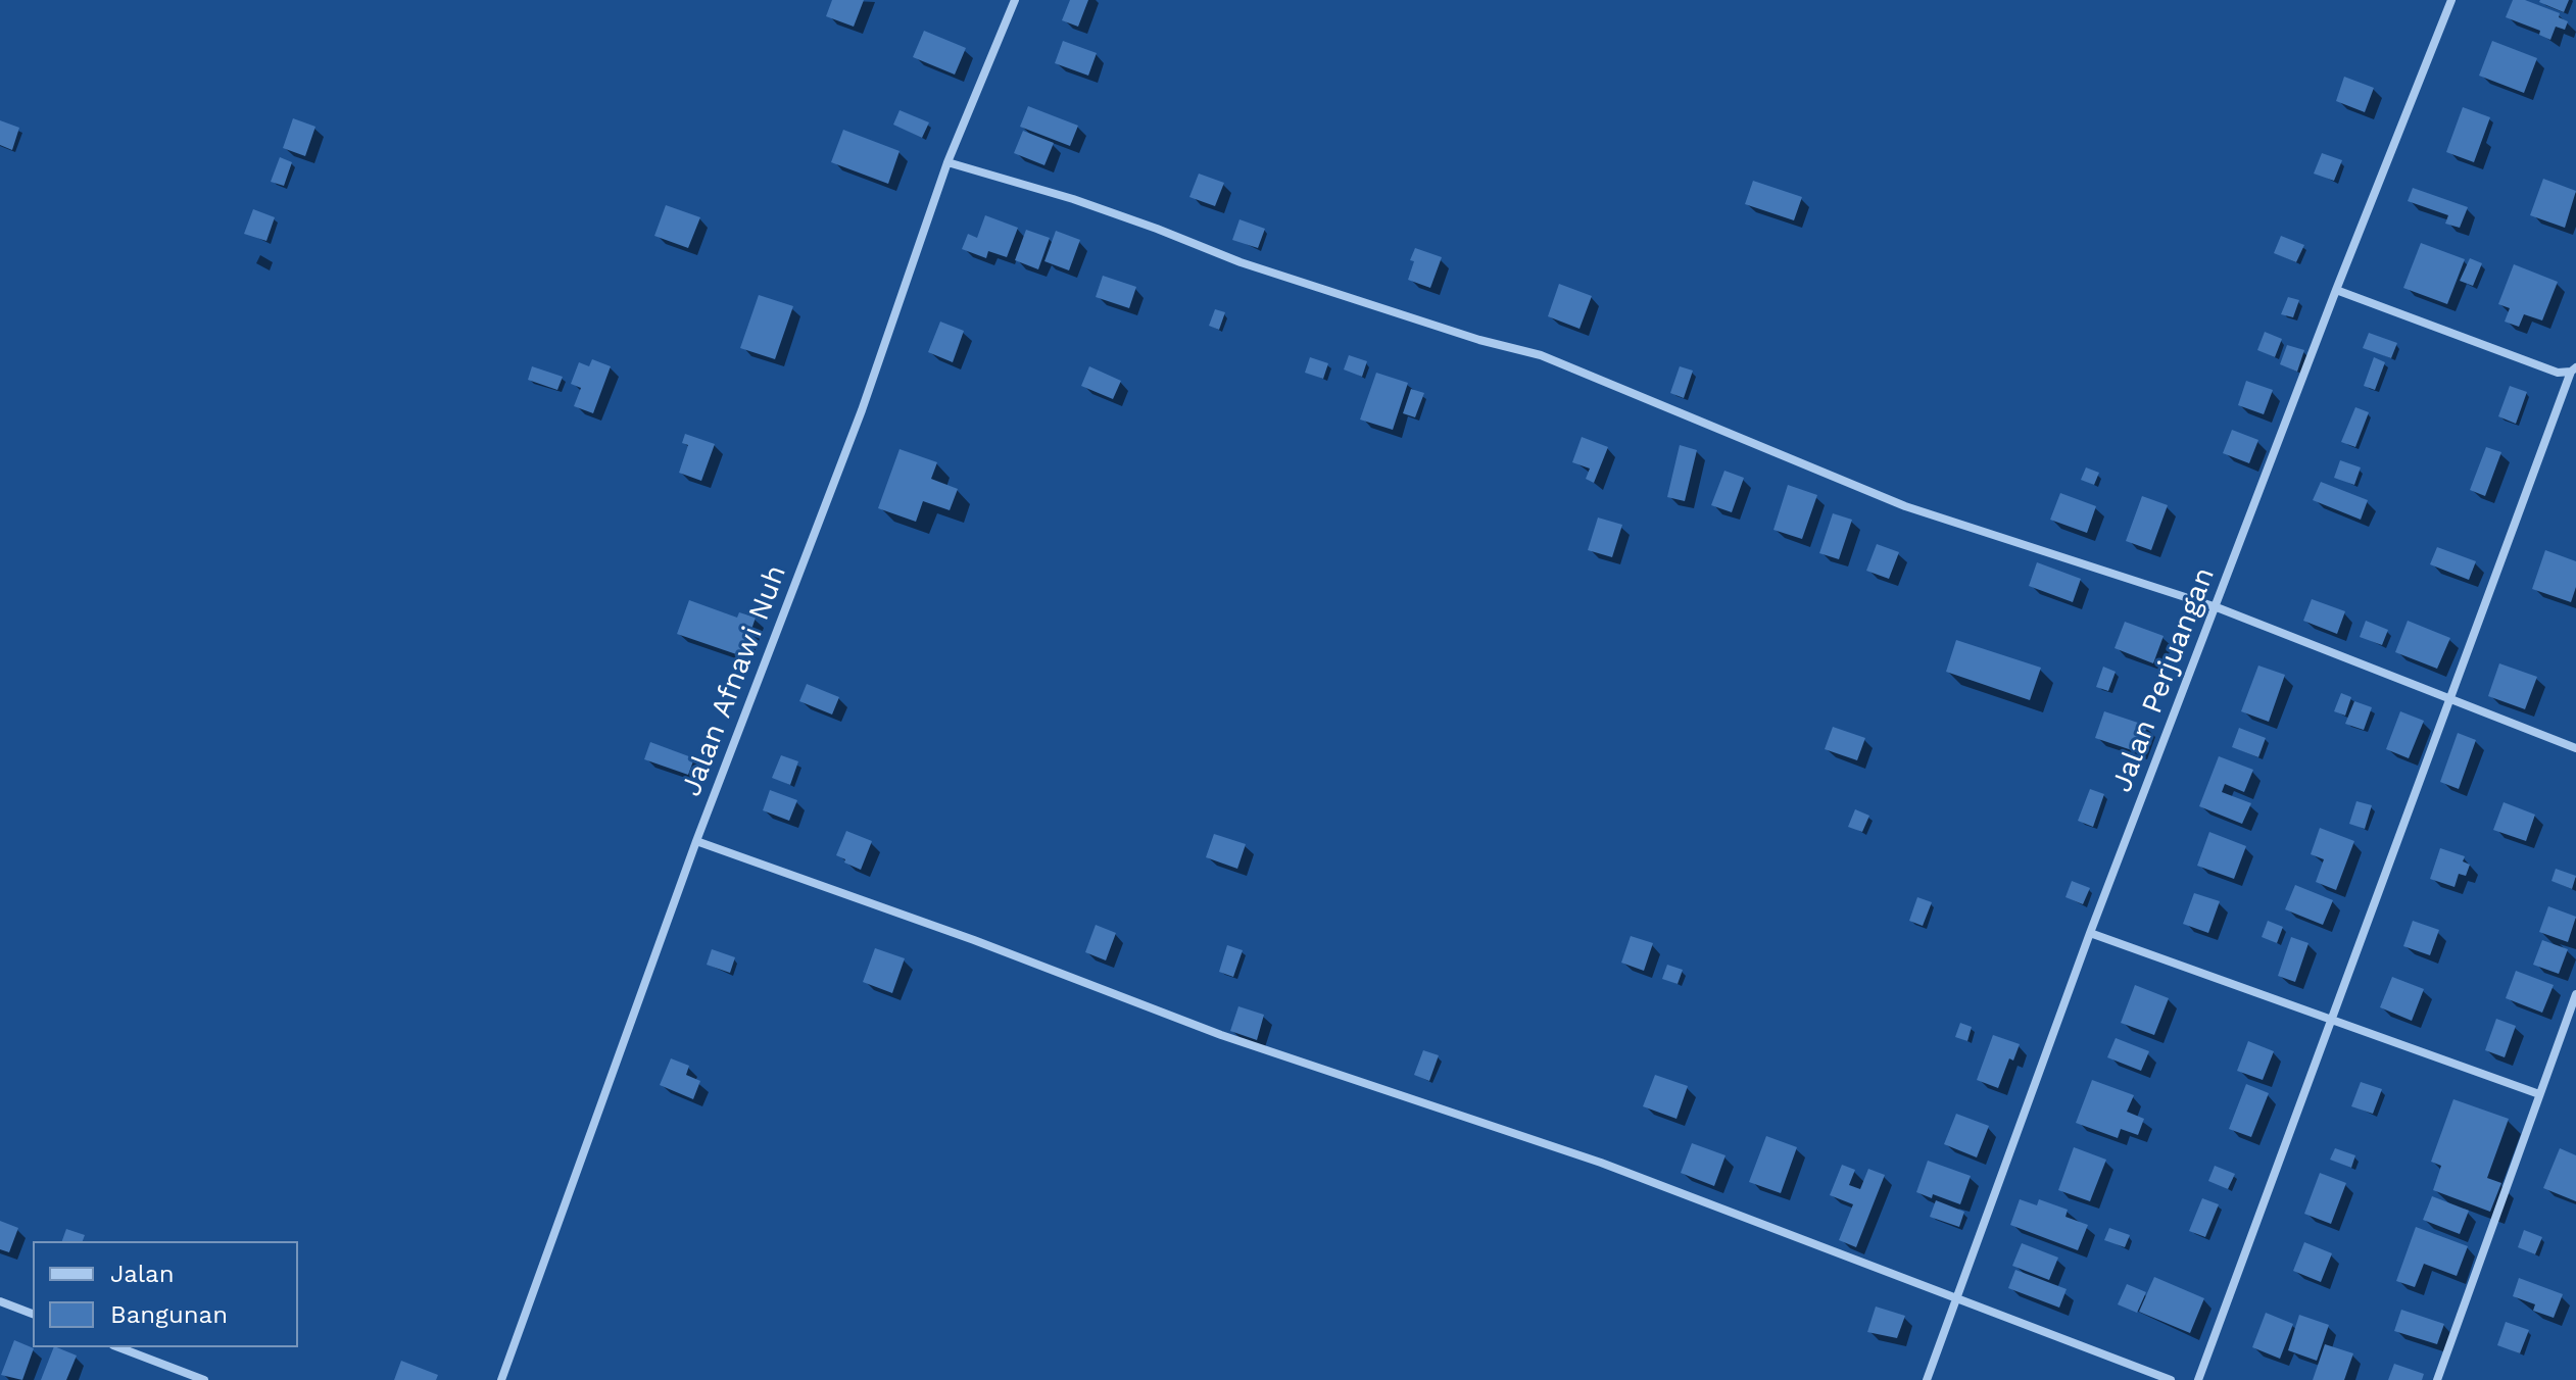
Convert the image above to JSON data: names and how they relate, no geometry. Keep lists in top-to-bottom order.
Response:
{
  "streets": {
    "street": ["Jalan Perjuangan", "Jalan Afnawi Nuh"]
  },
  "legend": ["Jalan", "Bangunan"]
}
